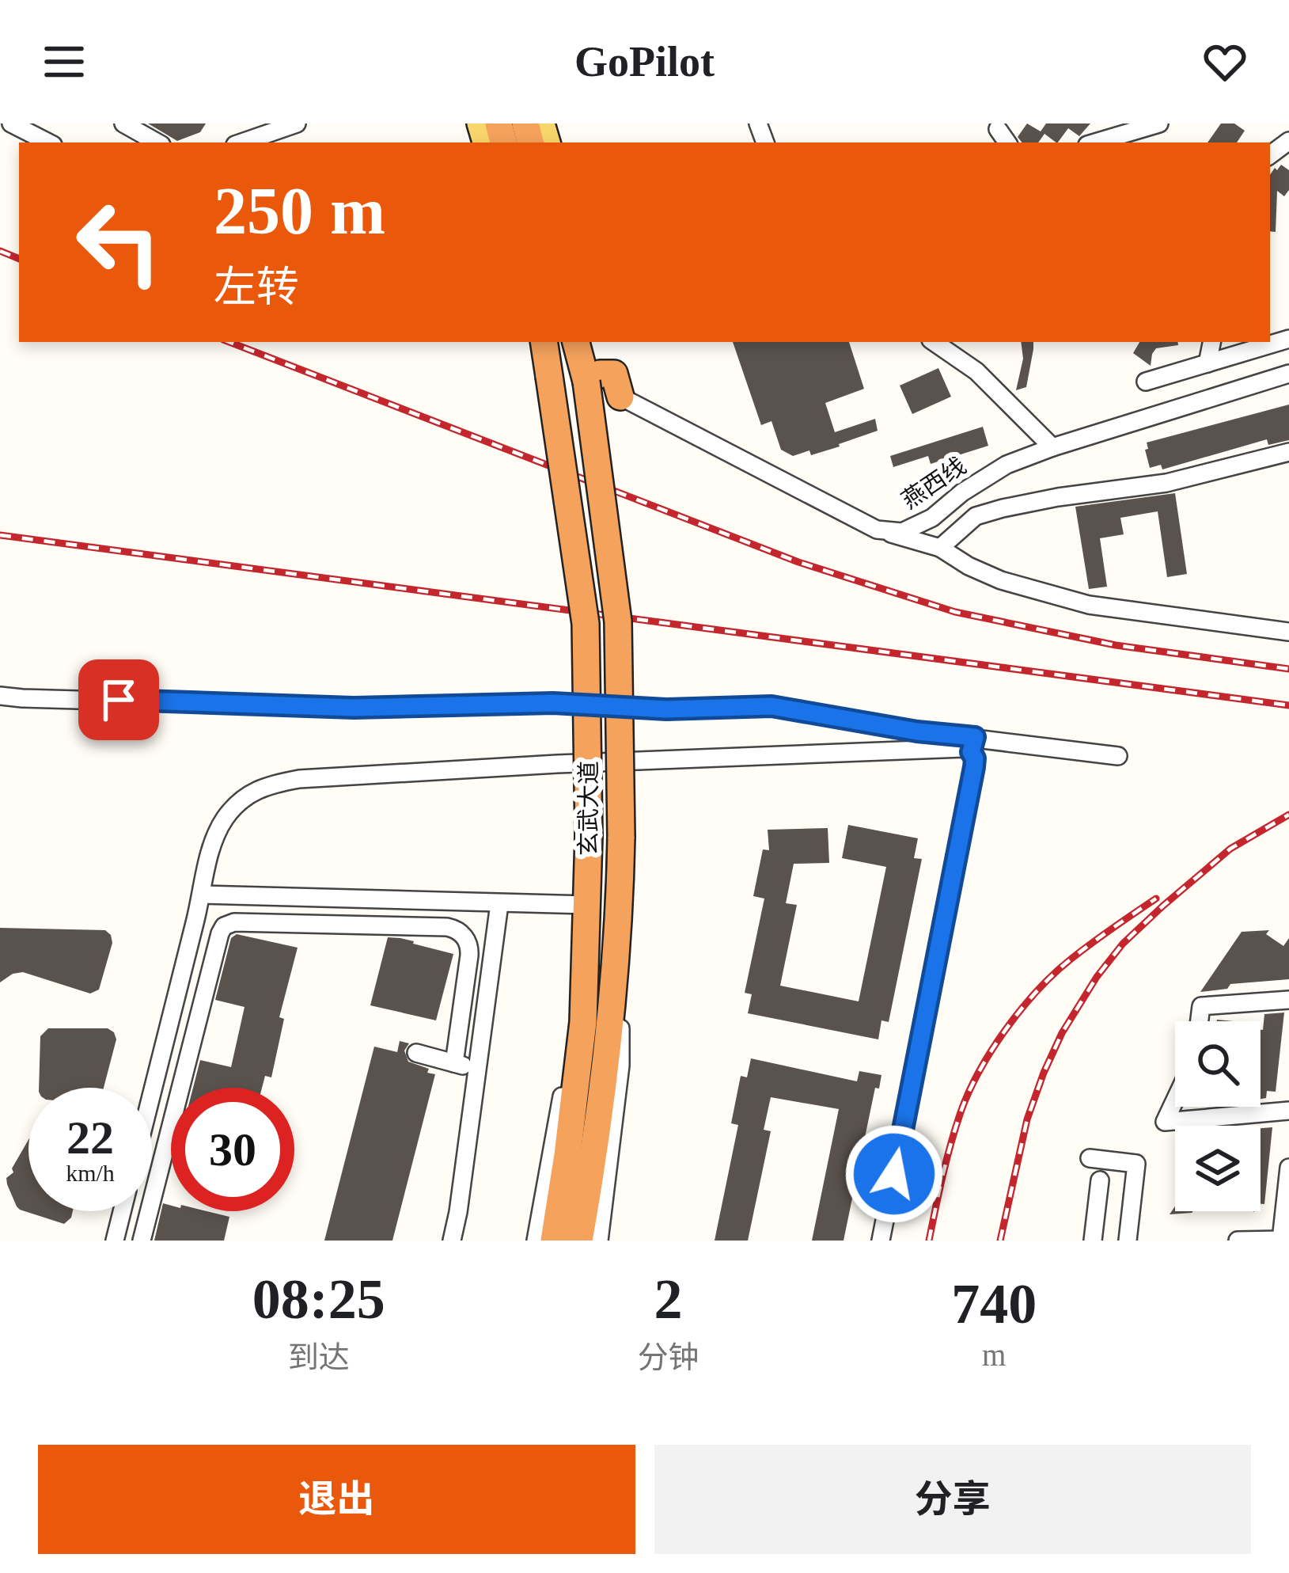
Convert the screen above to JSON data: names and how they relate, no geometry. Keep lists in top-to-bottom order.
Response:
{
  "streets": {
    "highway": ["玄武大道"],
    "street": ["燕西线"]
  },
  "page": {
    "header": "GoPilot",
    "turn": ["250 m", "左转"],
    "speed": "22 km/h",
    "limit": "30",
    "eta": [
      "08:25",
      "到达",
      "2",
      "分钟",
      "740",
      "m"
    ],
    "buttons": ["退出", "分享"]
  }
}
